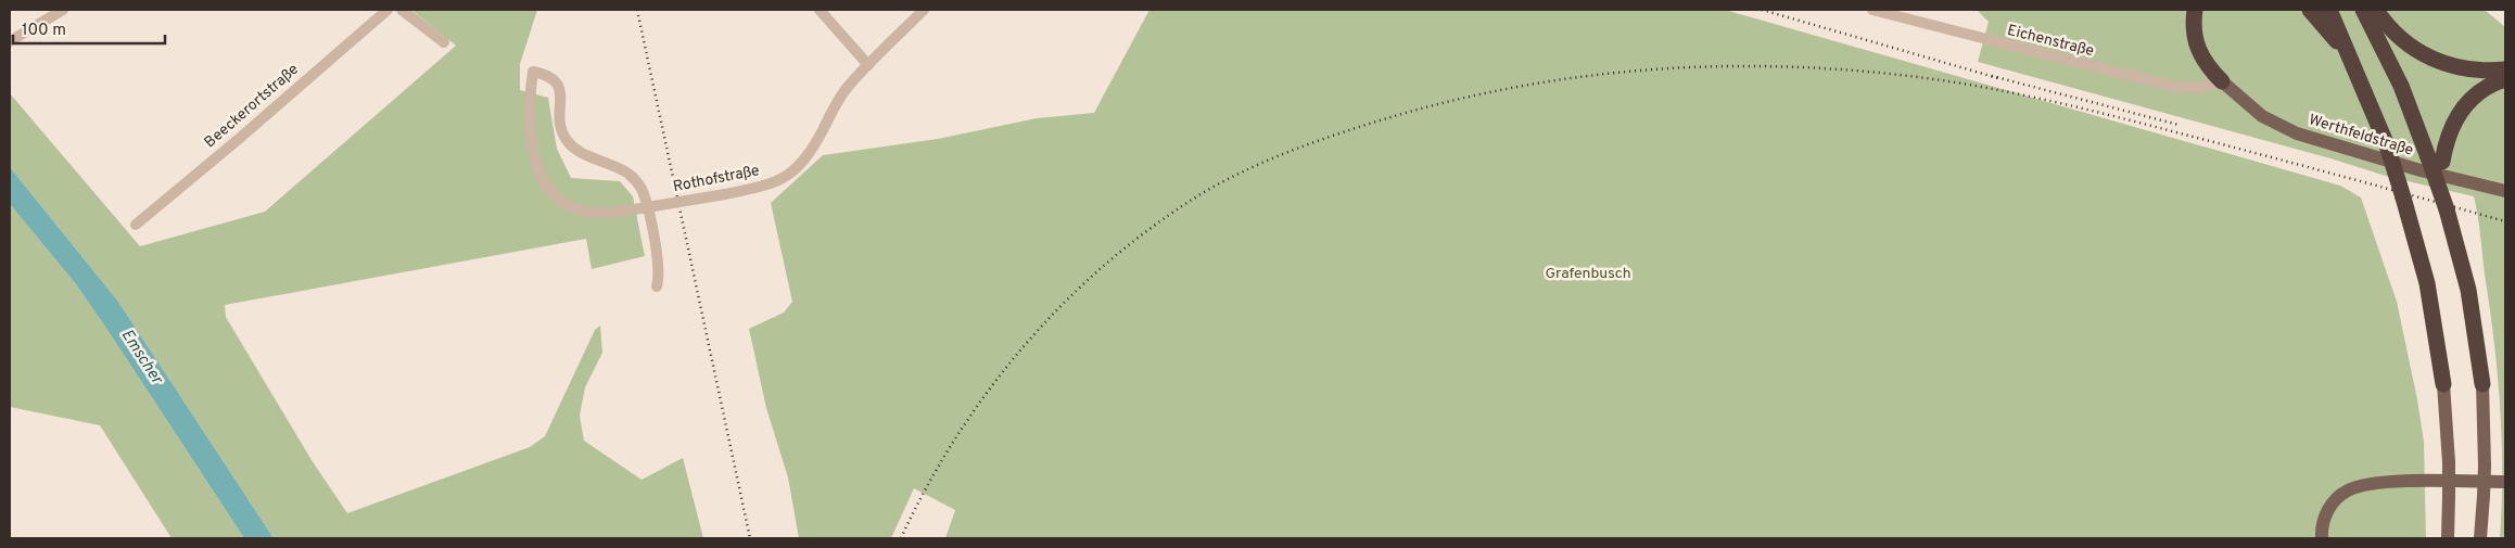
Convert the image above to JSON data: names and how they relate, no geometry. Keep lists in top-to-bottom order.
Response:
{
  "streets": {
    "main road": ["Werthfeldstraße"],
    "street": ["Eichenstraße", "Beeckerortstraße", "Rothofstraße"]
  },
  "crossings": [
    ["Eichenstraße", "Werthfeldstraße"]
  ],
  "water": ["Emscher"],
  "parks": ["Grafenbusch"],
  "scale_bar": "100 m"
}
